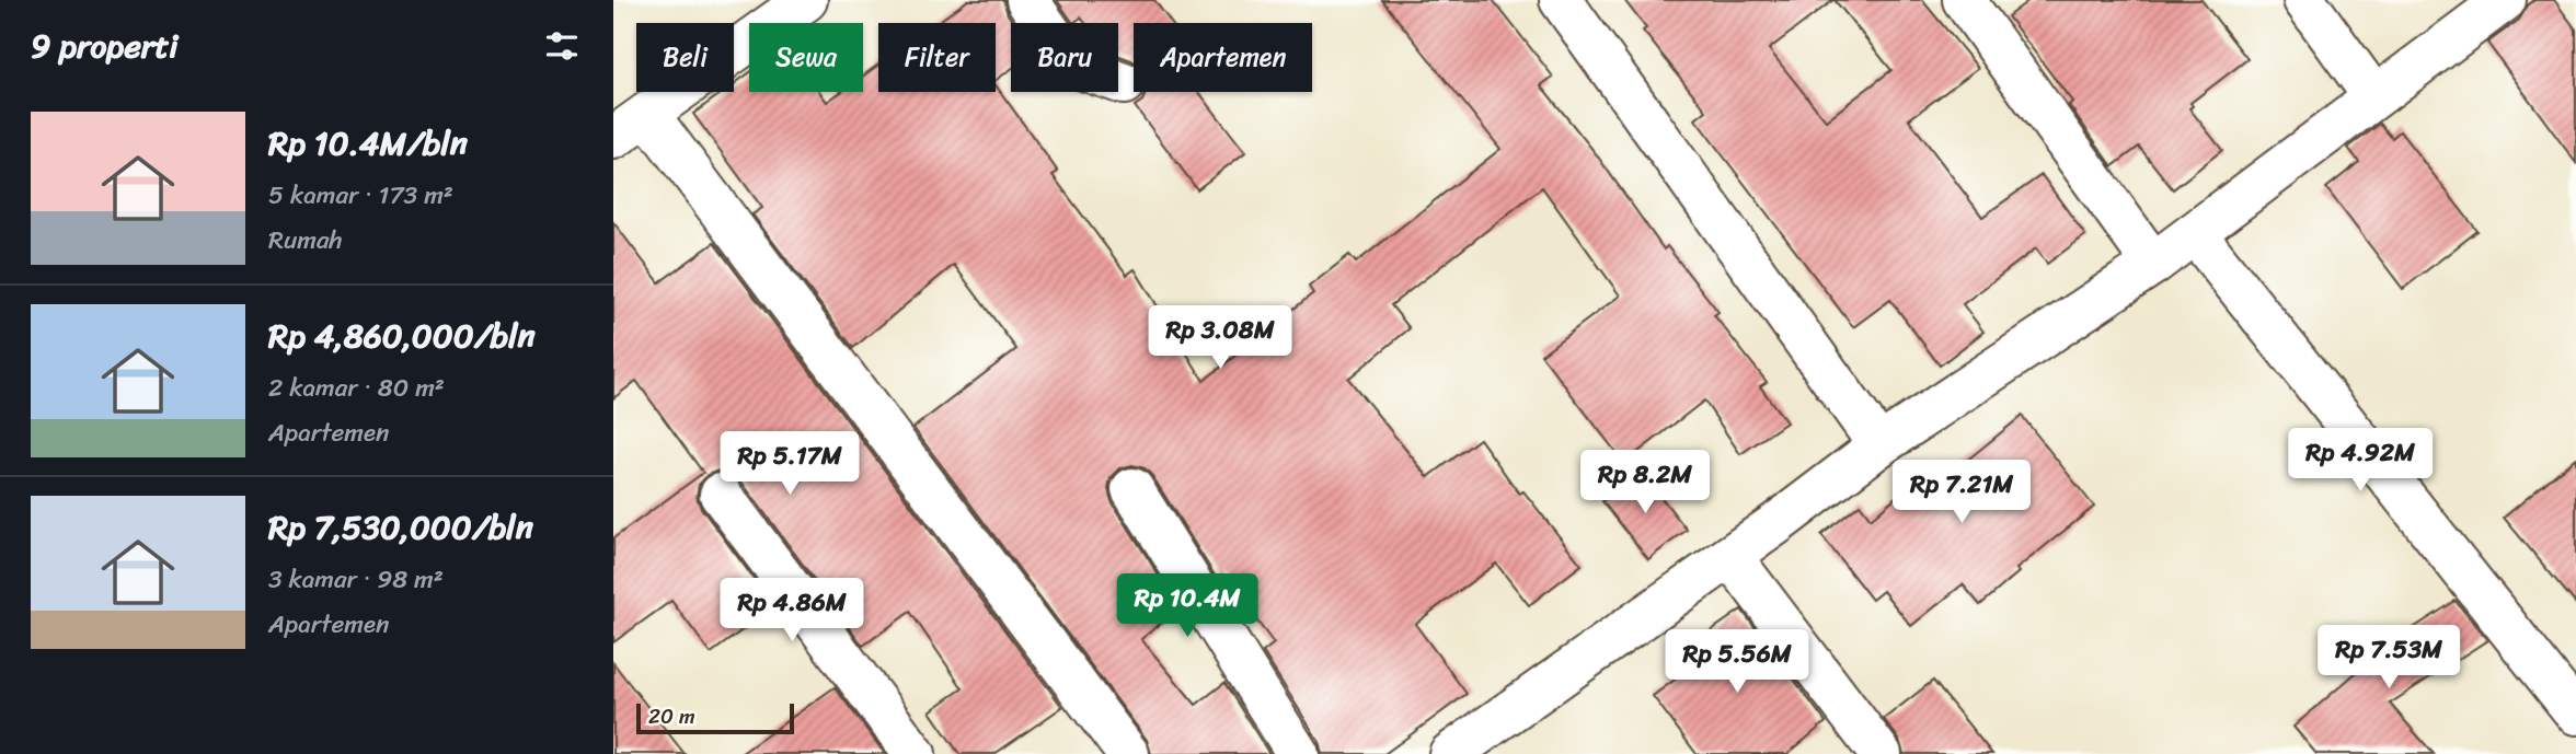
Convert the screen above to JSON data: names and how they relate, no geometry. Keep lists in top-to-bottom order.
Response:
{
  "scale_bar": "20 m",
  "page": {
    "heading": "9 properti",
    "chip": [
      "Beli",
      "Sewa",
      "Filter",
      "Baru",
      "Apartemen"
    ],
    "list": [
      {
        "name": "Rp 10.4M/bln",
        "note": "5 kamar · 173 m² · Rumah"
      },
      {
        "name": "Rp 4,860,000/bln",
        "note": "2 kamar · 80 m² · Apartemen"
      },
      {
        "name": "Rp 7,530,000/bln",
        "note": "3 kamar · 98 m² · Apartemen"
      }
    ],
    "price": [
      "Rp 3.08M",
      "Rp 4.92M",
      "Rp 5.17M",
      "Rp 8.2M",
      "Rp 7.21M",
      "Rp 10.4M",
      "Rp 4.86M",
      "Rp 7.53M",
      "Rp 5.56M"
    ],
    "scale": "20 m"
  }
}
